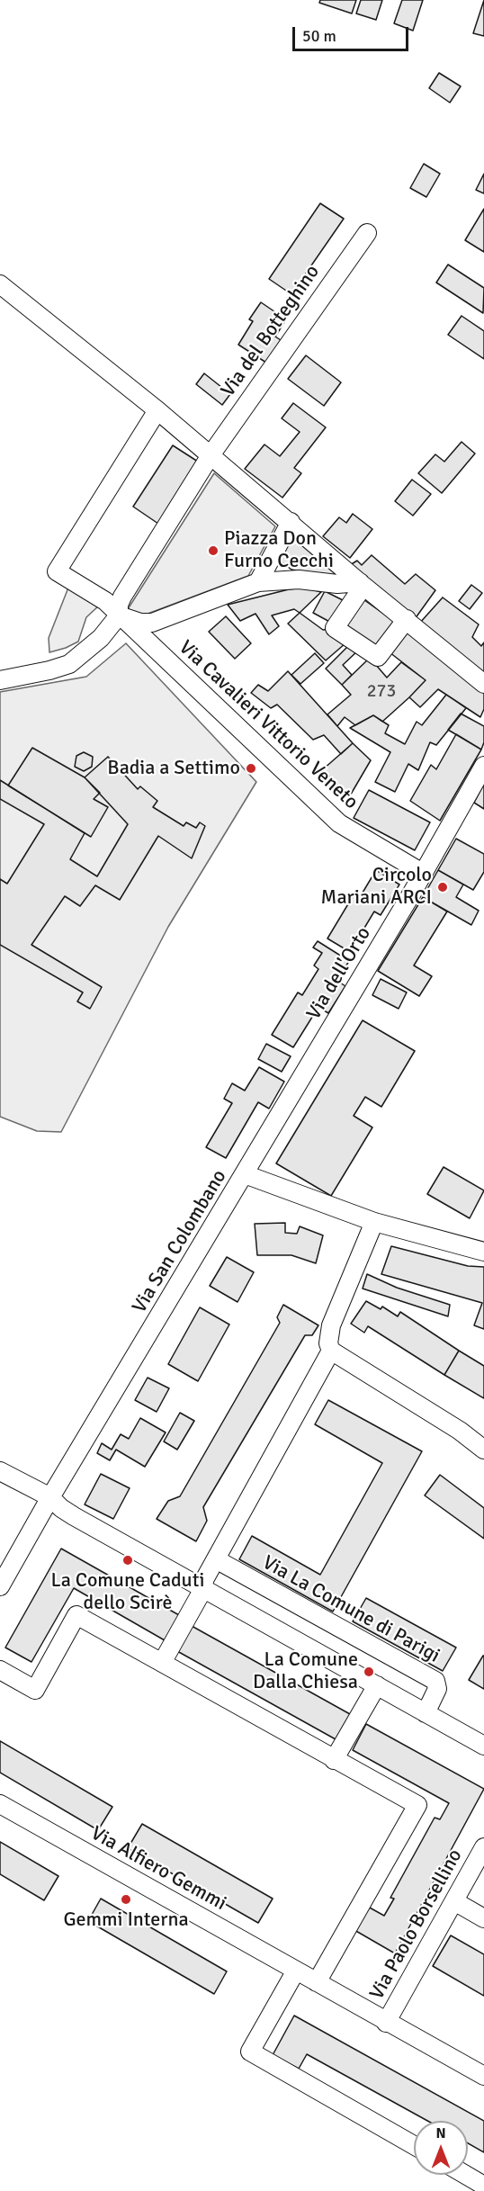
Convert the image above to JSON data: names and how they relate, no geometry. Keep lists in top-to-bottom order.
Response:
{
  "streets": {
    "street": [
      "Via del Botteghino",
      "Via Cavalieri Vittorio Veneto",
      "Via dell'Orto",
      "Via San Colombano",
      "Via La Comune di Parigi",
      "Via Alfiero Gemmi",
      "Via Paolo Borsellino"
    ]
  },
  "crossings": [
    ["Via Cavalieri Vittorio Veneto", "Via dell'Orto"],
    ["Via dell'Orto", "Via San Colombano"],
    ["Via Alfiero Gemmi", "Via Paolo Borsellino"]
  ],
  "places": [
    "Piazza Don Furno Cecchi",
    "Badia a Settimo",
    "Circolo Mariani ARCI",
    "La Comune Caduti dello Scirè",
    "La Comune Dalla Chiesa",
    "Gemmi Interna"
  ],
  "house_numbers": ["273"],
  "scale_bar": "50 m",
  "north": "top"
}
